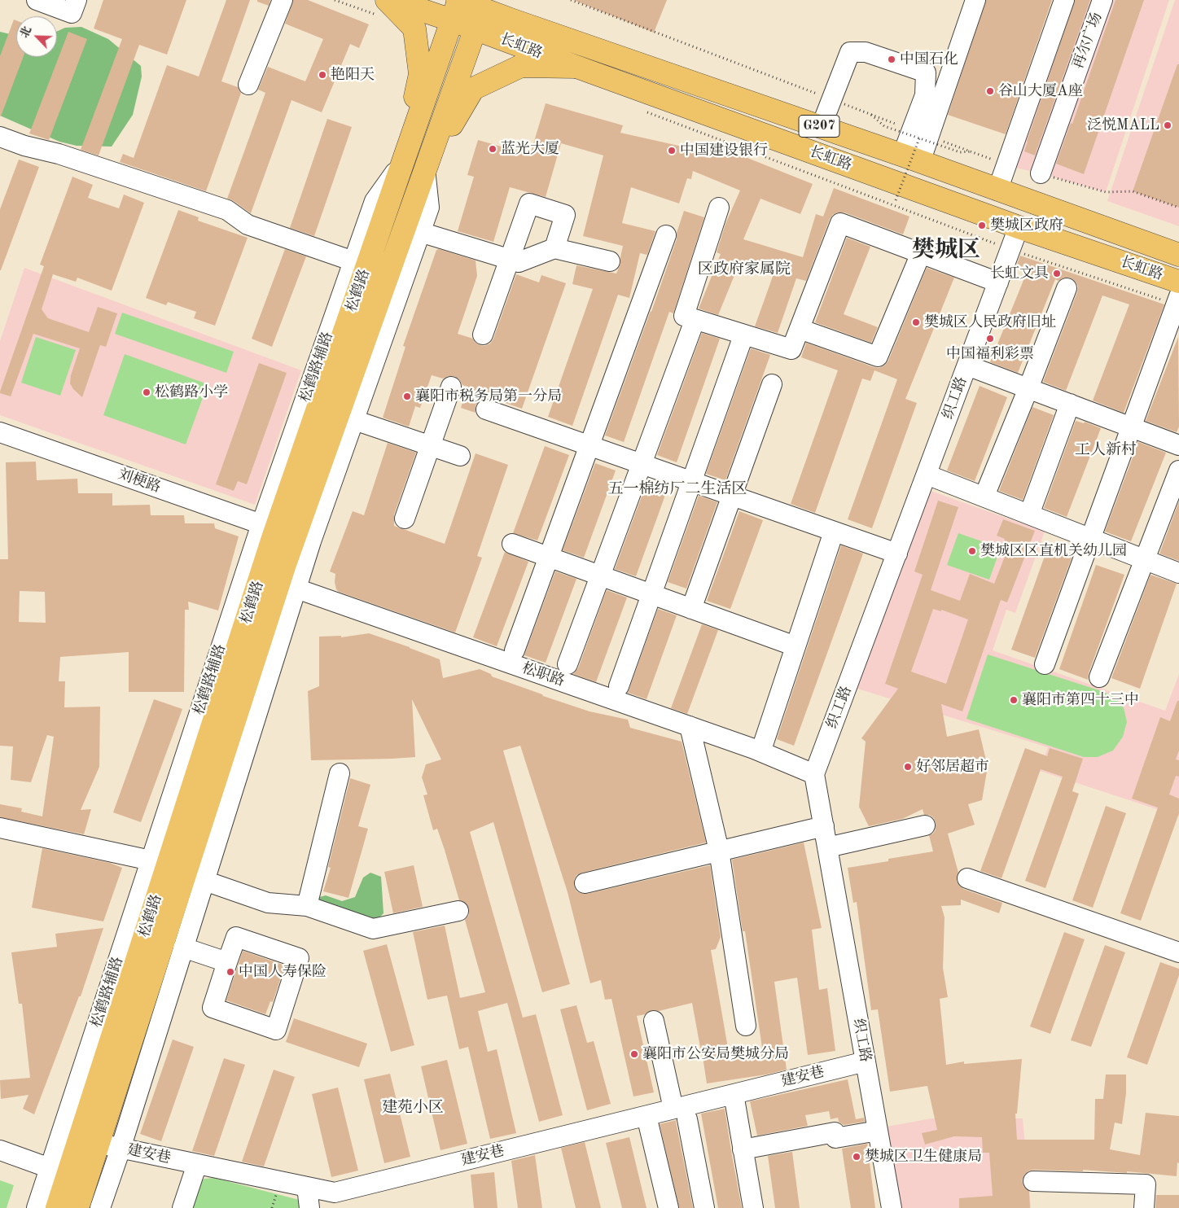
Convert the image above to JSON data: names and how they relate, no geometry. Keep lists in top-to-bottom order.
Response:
{
  "streets": {
    "main road": ["长虹路", "G207", "松鹤路"],
    "street": [
      "再尔广场",
      "松鹤路辅路",
      "织工路",
      "刘梗路",
      "松职路",
      "建安巷"
    ]
  },
  "crossings": [
    ["长虹路", "松鹤路"],
    ["长虹路", "织工路"],
    ["松鹤路", "松鹤路辅路"],
    ["松鹤路", "刘梗路"],
    ["松鹤路", "建安巷"],
    ["织工路", "松职路"],
    ["织工路", "建安巷"]
  ],
  "districts": [
    "樊城区",
    "区政府家属院",
    "工人新村",
    "五一棉纺厂二生活区",
    "建苑小区"
  ],
  "places": [
    "中国石化",
    "艳阳天",
    "谷山大厦A座",
    "泛悦MALL",
    "蓝光大厦",
    "中国建设银行",
    "樊城区政府",
    "长虹文具",
    "樊城区人民政府旧址",
    "中国福利彩票",
    "松鹤路小学",
    "襄阳市税务局第一分局",
    "樊城区区直机关幼儿园",
    "襄阳市第四十三中",
    "好邻居超市",
    "中国人寿保险",
    "襄阳市公安局樊城分局",
    "樊城区卫生健康局"
  ],
  "north": "top left"
}
